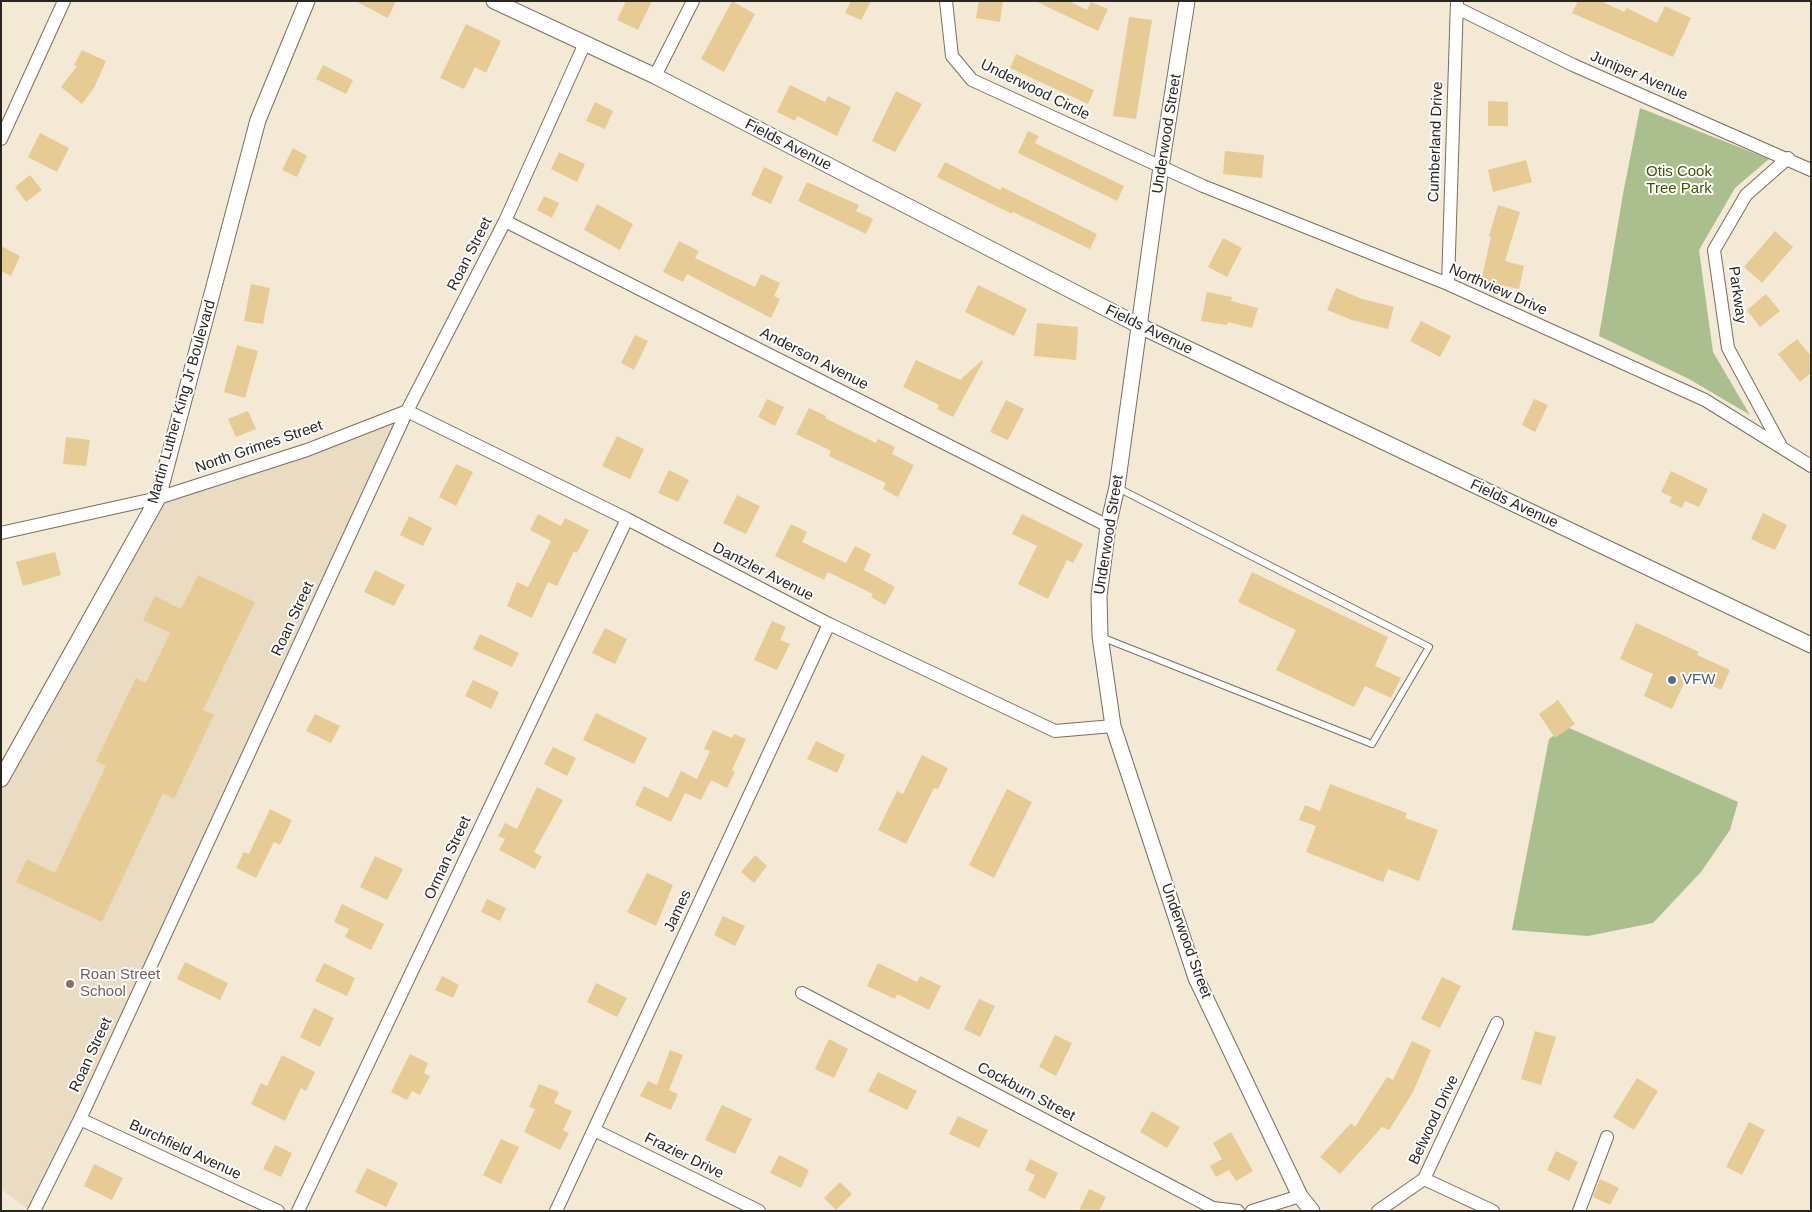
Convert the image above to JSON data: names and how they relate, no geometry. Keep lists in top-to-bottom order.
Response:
{
  "streets": {
    "street": [
      "Juniper Avenue",
      "Underwood Circle",
      "Underwood Street",
      "Cumberland Drive",
      "Fields Avenue",
      "Roan Street",
      "Northview Drive",
      "Parkway",
      "Anderson Avenue",
      "Martin Luther King Jr Boulevard",
      "North Grimes Street",
      "Dantzler Avenue",
      "Orman Street",
      "James",
      "Cockburn Street",
      "Belwood Drive",
      "Burchfield Avenue",
      "Frazier Drive"
    ]
  },
  "crossings": [
    ["Juniper Avenue", "Cumberland Drive"],
    ["Juniper Avenue", "Parkway"],
    ["Underwood Circle", "Underwood Street"],
    ["Underwood Circle", "Northview Drive"],
    ["Underwood Street", "Fields Avenue"],
    ["Underwood Street", "Northview Drive"],
    ["Underwood Street", "Anderson Avenue"],
    ["Underwood Street", "Dantzler Avenue"],
    ["Cumberland Drive", "Northview Drive"],
    ["Fields Avenue", "Roan Street"],
    ["Roan Street", "Anderson Avenue"],
    ["Roan Street", "North Grimes Street"],
    ["Roan Street", "Dantzler Avenue"],
    ["Roan Street", "Burchfield Avenue"],
    ["Northview Drive", "Parkway"],
    ["Martin Luther King Jr Boulevard", "North Grimes Street"],
    ["North Grimes Street", "Dantzler Avenue"],
    ["Dantzler Avenue", "Orman Street"],
    ["Dantzler Avenue", "James"],
    ["James", "Frazier Drive"]
  ],
  "parks": ["Otis Cook Tree Park"],
  "places": ["VFW", "Roan Street School"]
}
